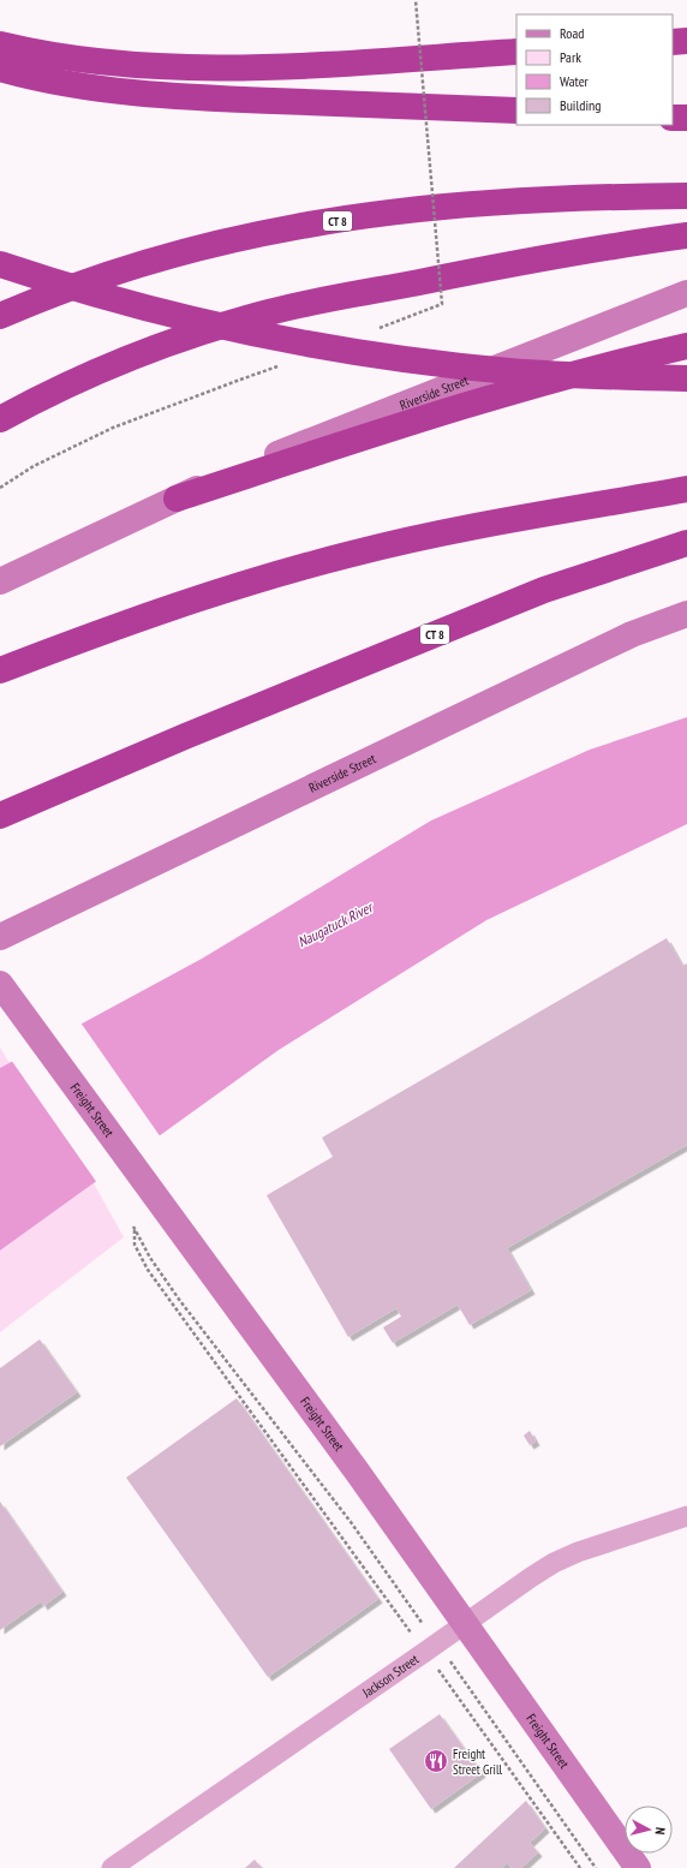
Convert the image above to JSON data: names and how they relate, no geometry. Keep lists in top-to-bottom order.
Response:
{
  "streets": {
    "highway": ["CT 8"],
    "main road": ["Riverside Street", "Freight Street"],
    "street": ["Jackson Street"]
  },
  "crossings": [
    ["Freight Street", "Jackson Street"]
  ],
  "water": ["Naugatuck River"],
  "places": {
    "restaurant": ["Freight Street Grill"]
  },
  "legend": [
    "Road",
    "Park",
    "Water",
    "Building"
  ],
  "north": "right"
}
